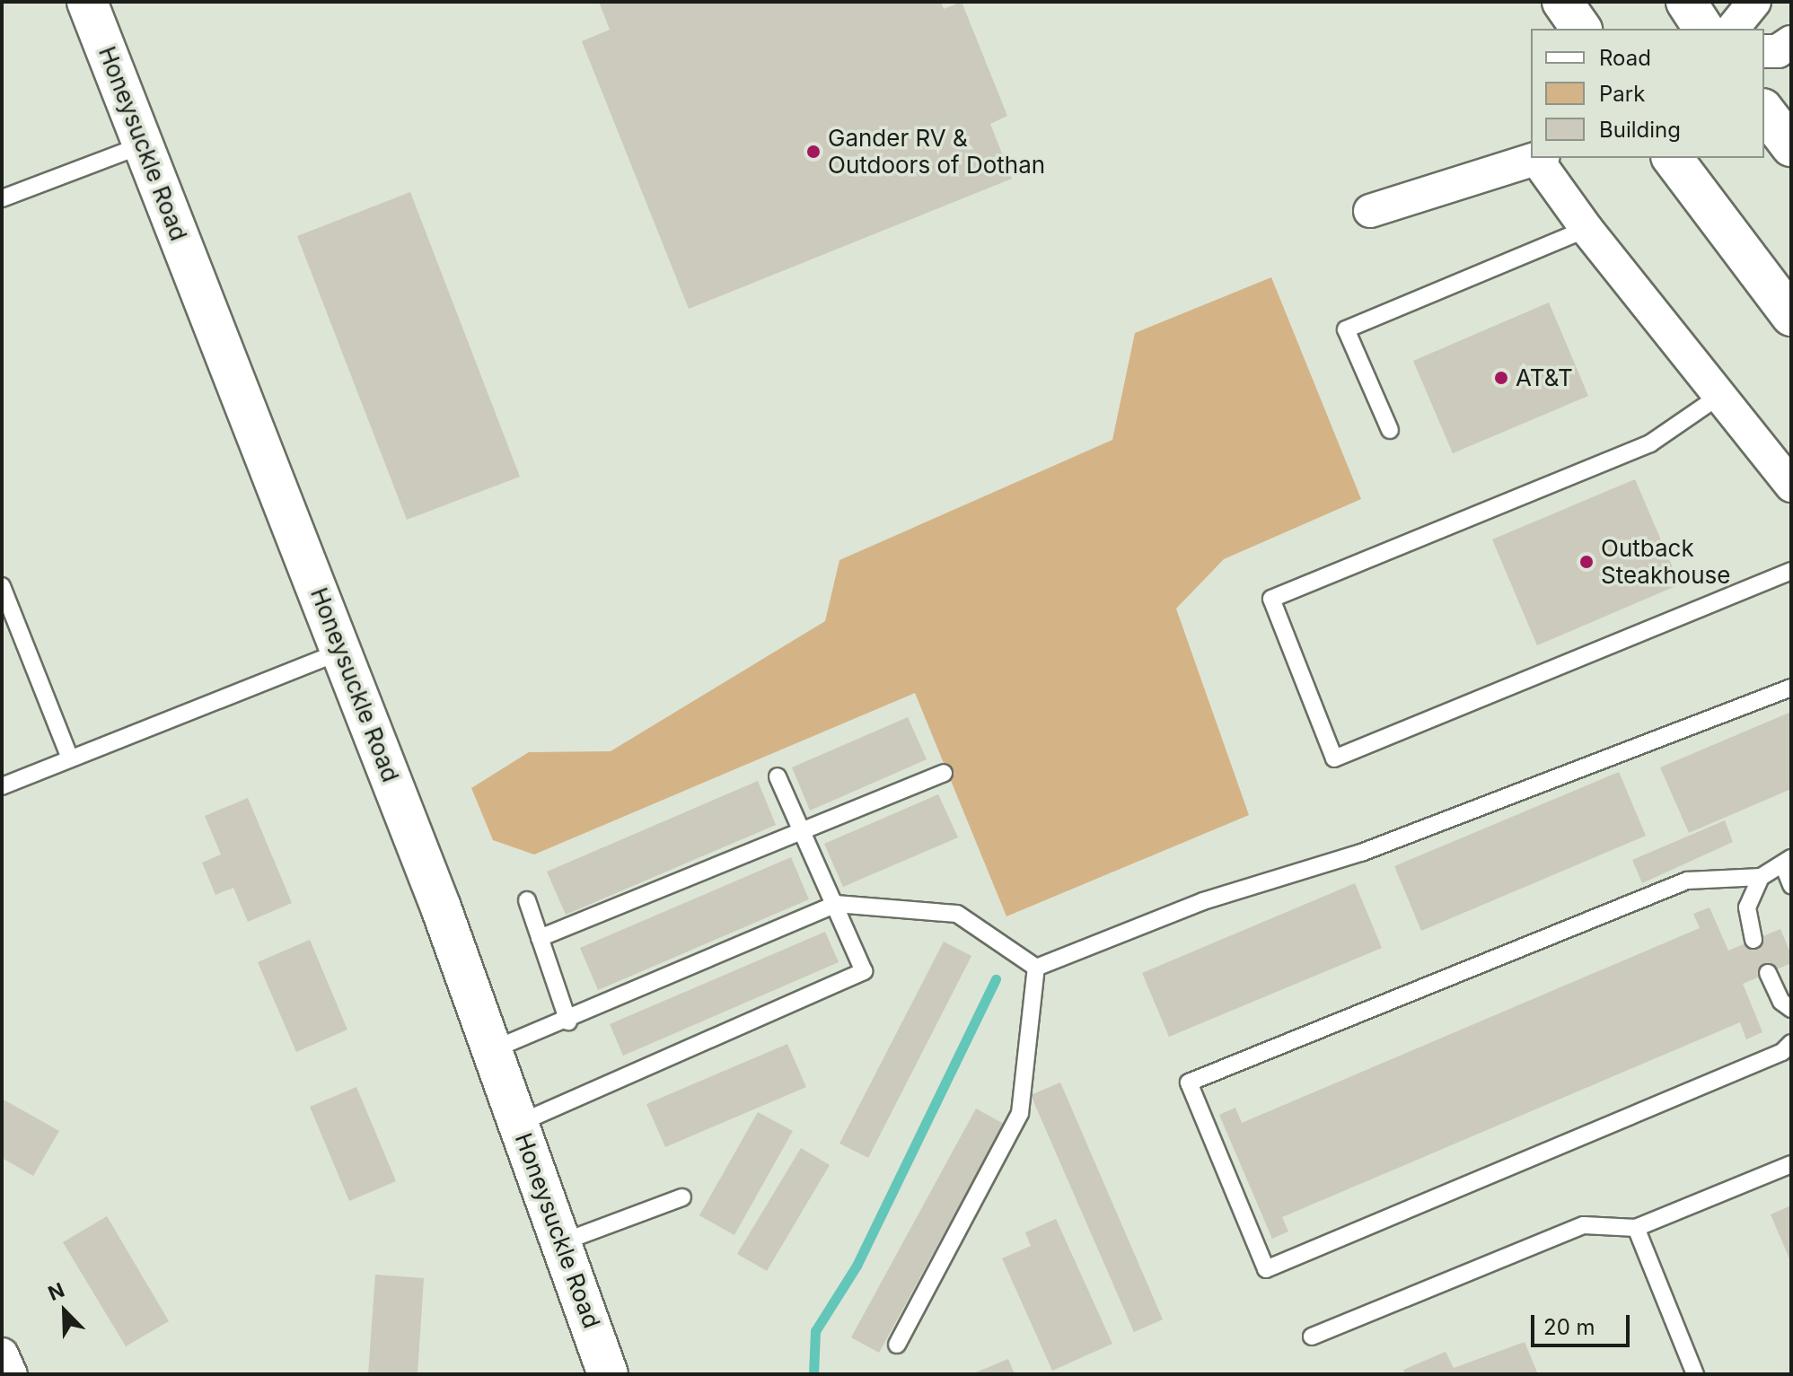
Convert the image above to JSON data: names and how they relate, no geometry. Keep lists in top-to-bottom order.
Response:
{
  "streets": {
    "main road": ["Honeysuckle Road"]
  },
  "places": ["Gander RV & Outdoors of Dothan", "AT&T", "Outback Steakhouse"],
  "legend": ["Road", "Park", "Building"],
  "scale_bar": "20 m",
  "north": "top left"
}
